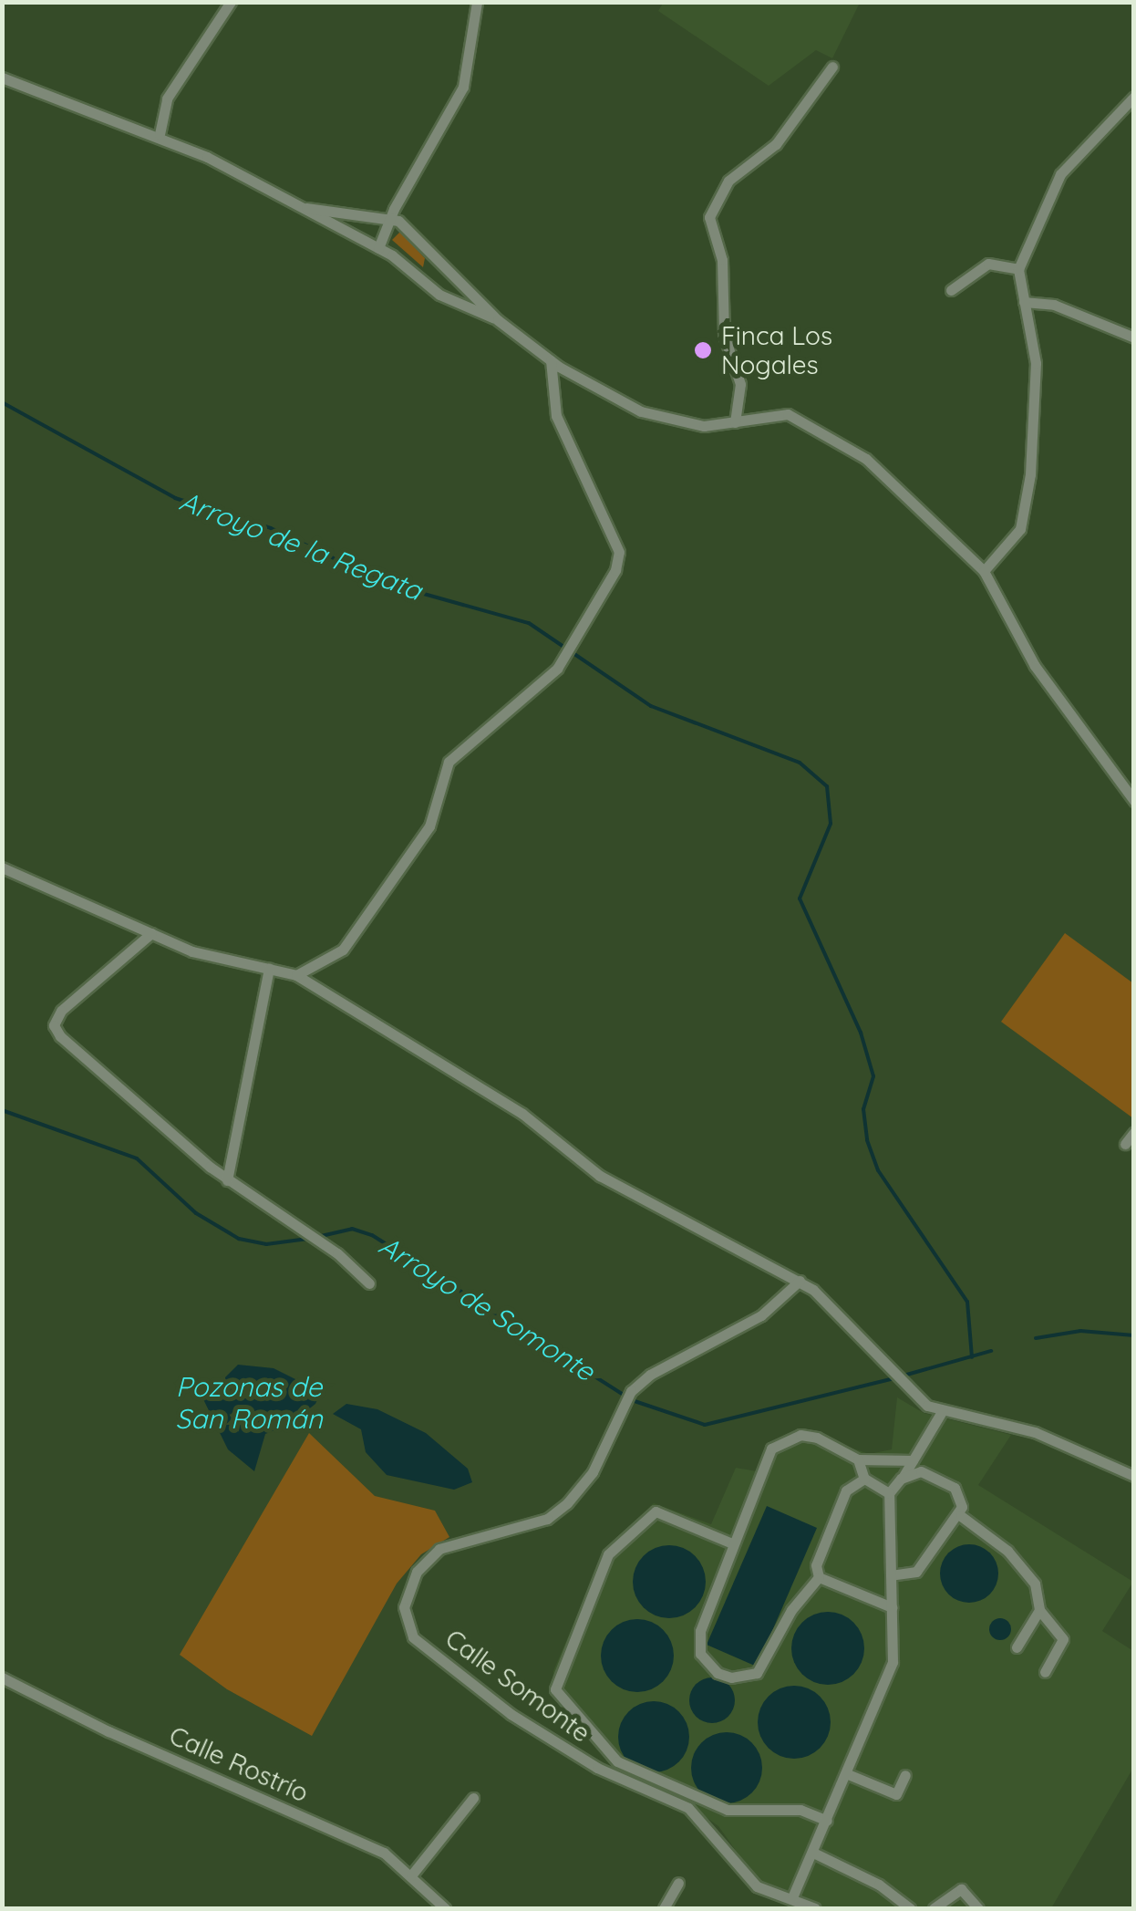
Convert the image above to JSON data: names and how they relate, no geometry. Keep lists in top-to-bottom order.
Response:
{
  "streets": {
    "street": ["Calle Somonte", "Calle Rostrío"]
  },
  "water": ["Arroyo de la Regata", "Arroyo de Somonte", "Pozonas de San Román"],
  "places": ["Finca Los Nogales"]
}
